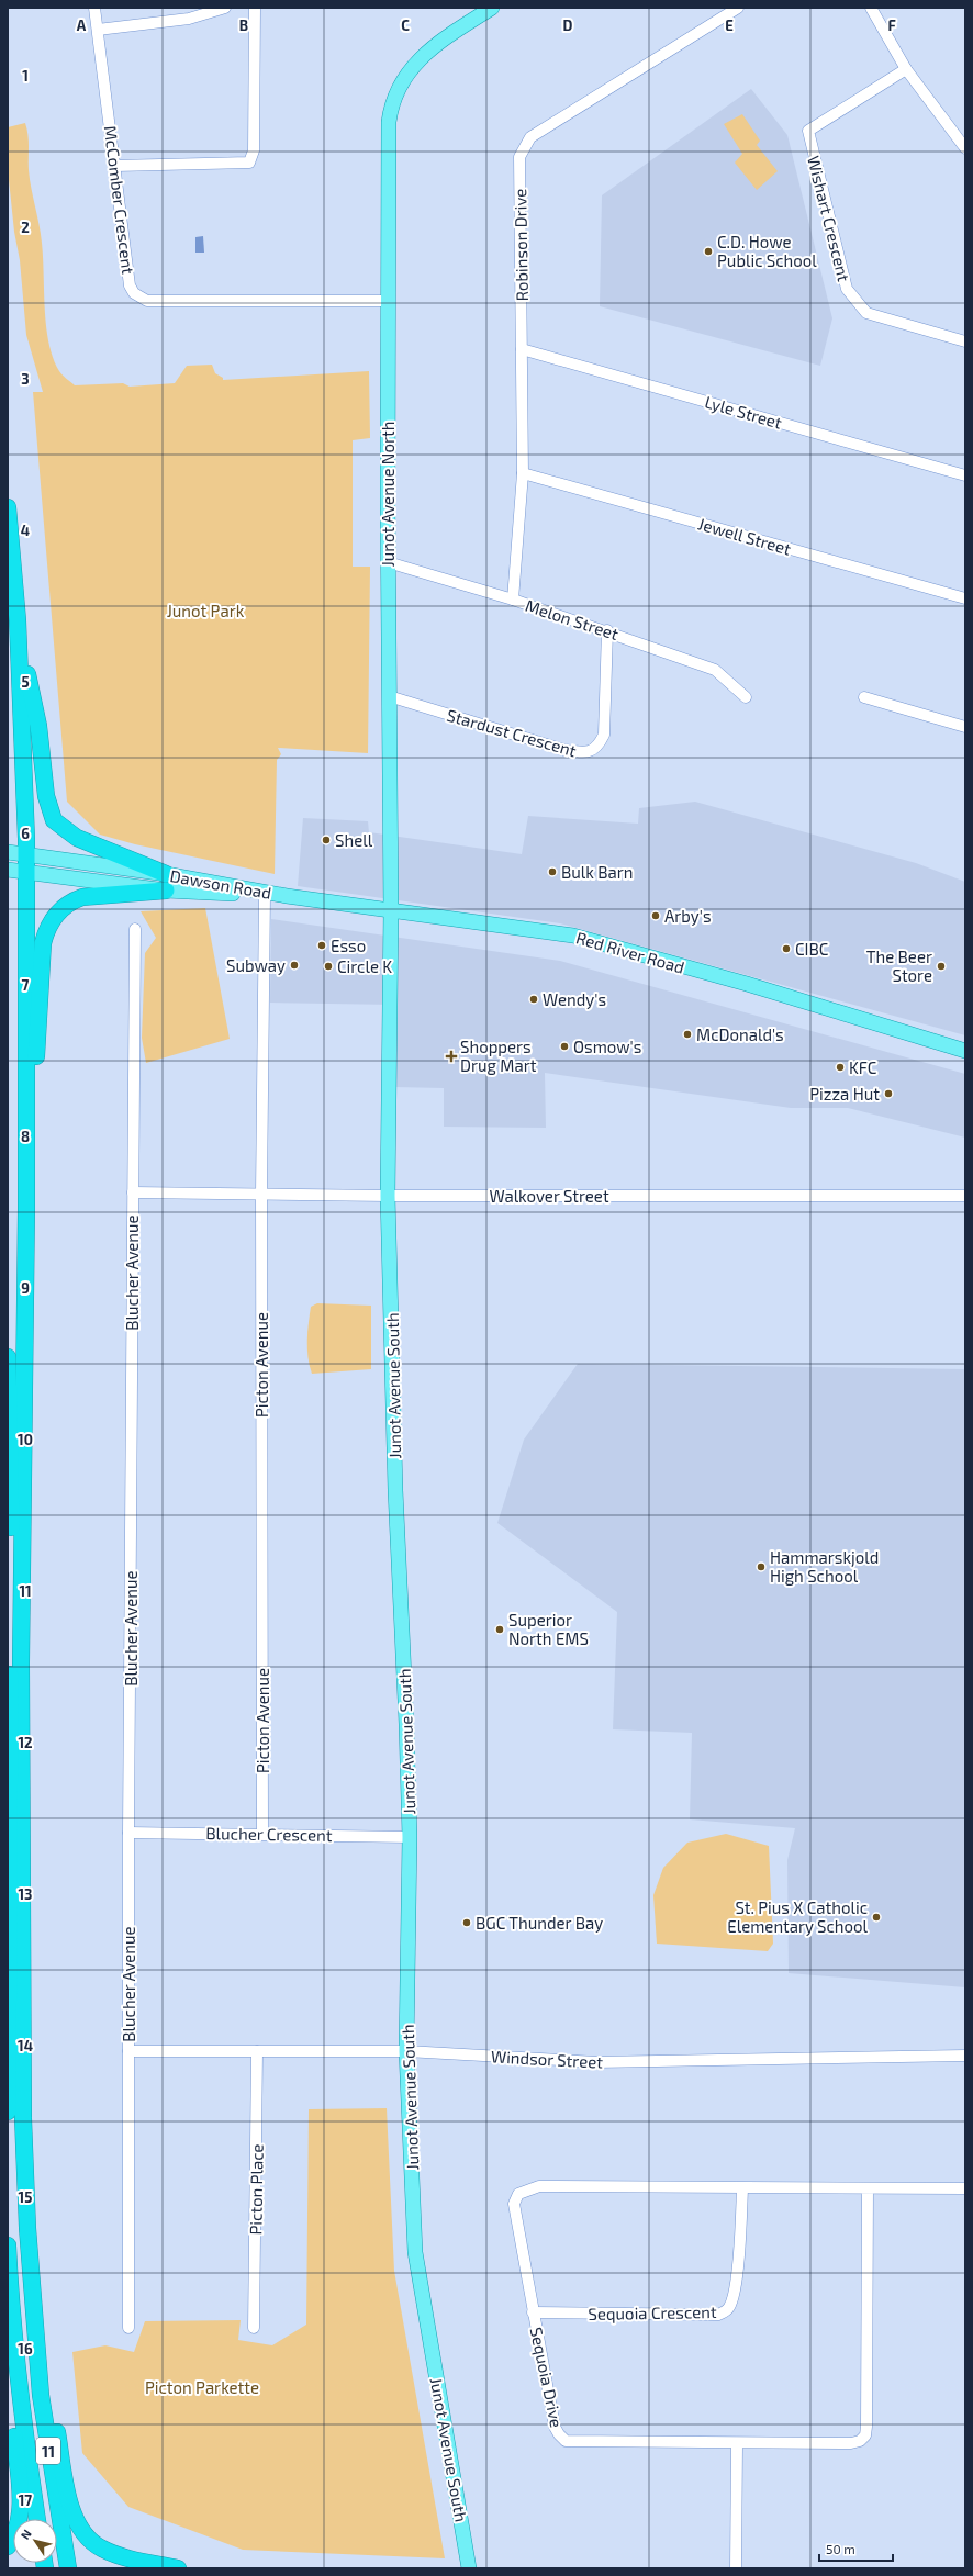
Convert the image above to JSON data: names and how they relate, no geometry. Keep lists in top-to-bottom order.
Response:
{
  "streets": {
    "highway": ["11"],
    "main road": [
      "Junot Avenue North",
      "Dawson Road",
      "Red River Road",
      "Junot Avenue South"
    ],
    "street": [
      "McComber Crescent",
      "Wishart Crescent",
      "Robinson Drive",
      "Lyle Street",
      "Jewell Street",
      "Melon Street",
      "Stardust Crescent",
      "Walkover Street",
      "Blucher Avenue",
      "Picton Avenue",
      "Blucher Crescent",
      "Windsor Street",
      "Picton Place",
      "Sequoia Crescent",
      "Sequoia Drive"
    ]
  },
  "crossings": [
    ["McComber Crescent", "Junot Avenue North"],
    ["Robinson Drive", "Lyle Street"],
    ["Robinson Drive", "Jewell Street"],
    ["Robinson Drive", "Melon Street"],
    ["Junot Avenue North", "Melon Street"],
    ["Junot Avenue North", "Stardust Crescent"],
    ["Junot Avenue North", "Red River Road"],
    ["Junot Avenue North", "Junot Avenue South"],
    ["Melon Street", "Stardust Crescent"],
    ["Dawson Road", "Red River Road"],
    ["Dawson Road", "Picton Avenue"],
    ["Dawson Road", "11"],
    ["Red River Road", "Junot Avenue South"],
    ["Walkover Street", "Blucher Avenue"],
    ["Walkover Street", "Picton Avenue"],
    ["Walkover Street", "Junot Avenue South"],
    ["Blucher Avenue", "Blucher Crescent"],
    ["Blucher Avenue", "Windsor Street"],
    ["Picton Avenue", "Blucher Crescent"],
    ["Junot Avenue South", "Blucher Crescent"],
    ["Junot Avenue South", "Windsor Street"],
    ["Windsor Street", "Picton Place"],
    ["Sequoia Crescent", "Sequoia Drive"]
  ],
  "parks": ["Junot Park", "Picton Parkette"],
  "places": {
    "other": [
      "C.D. Howe Public School",
      "Shell",
      "Bulk Barn",
      "Arby's",
      "Esso",
      "CIBC",
      "Subway",
      "Circle K",
      "The Beer Store",
      "Wendy's",
      "McDonald's",
      "Osmow's",
      "KFC",
      "Pizza Hut",
      "Hammarskjold High School",
      "Superior North EMS",
      "St. Pius X Catholic Elementary School",
      "BGC Thunder Bay"
    ],
    "health": ["Shoppers Drug Mart"]
  },
  "scale_bar": "50 m",
  "north": "top left",
  "grid": {
    "columns": [
      "A",
      "B",
      "C",
      "D",
      "E",
      "F"
    ],
    "rows": [
      "1",
      "2",
      "3",
      "4",
      "5",
      "6",
      "7",
      "8",
      "9",
      "10",
      "11",
      "12",
      "13",
      "14",
      "15",
      "16",
      "17"
    ]
  }
}
